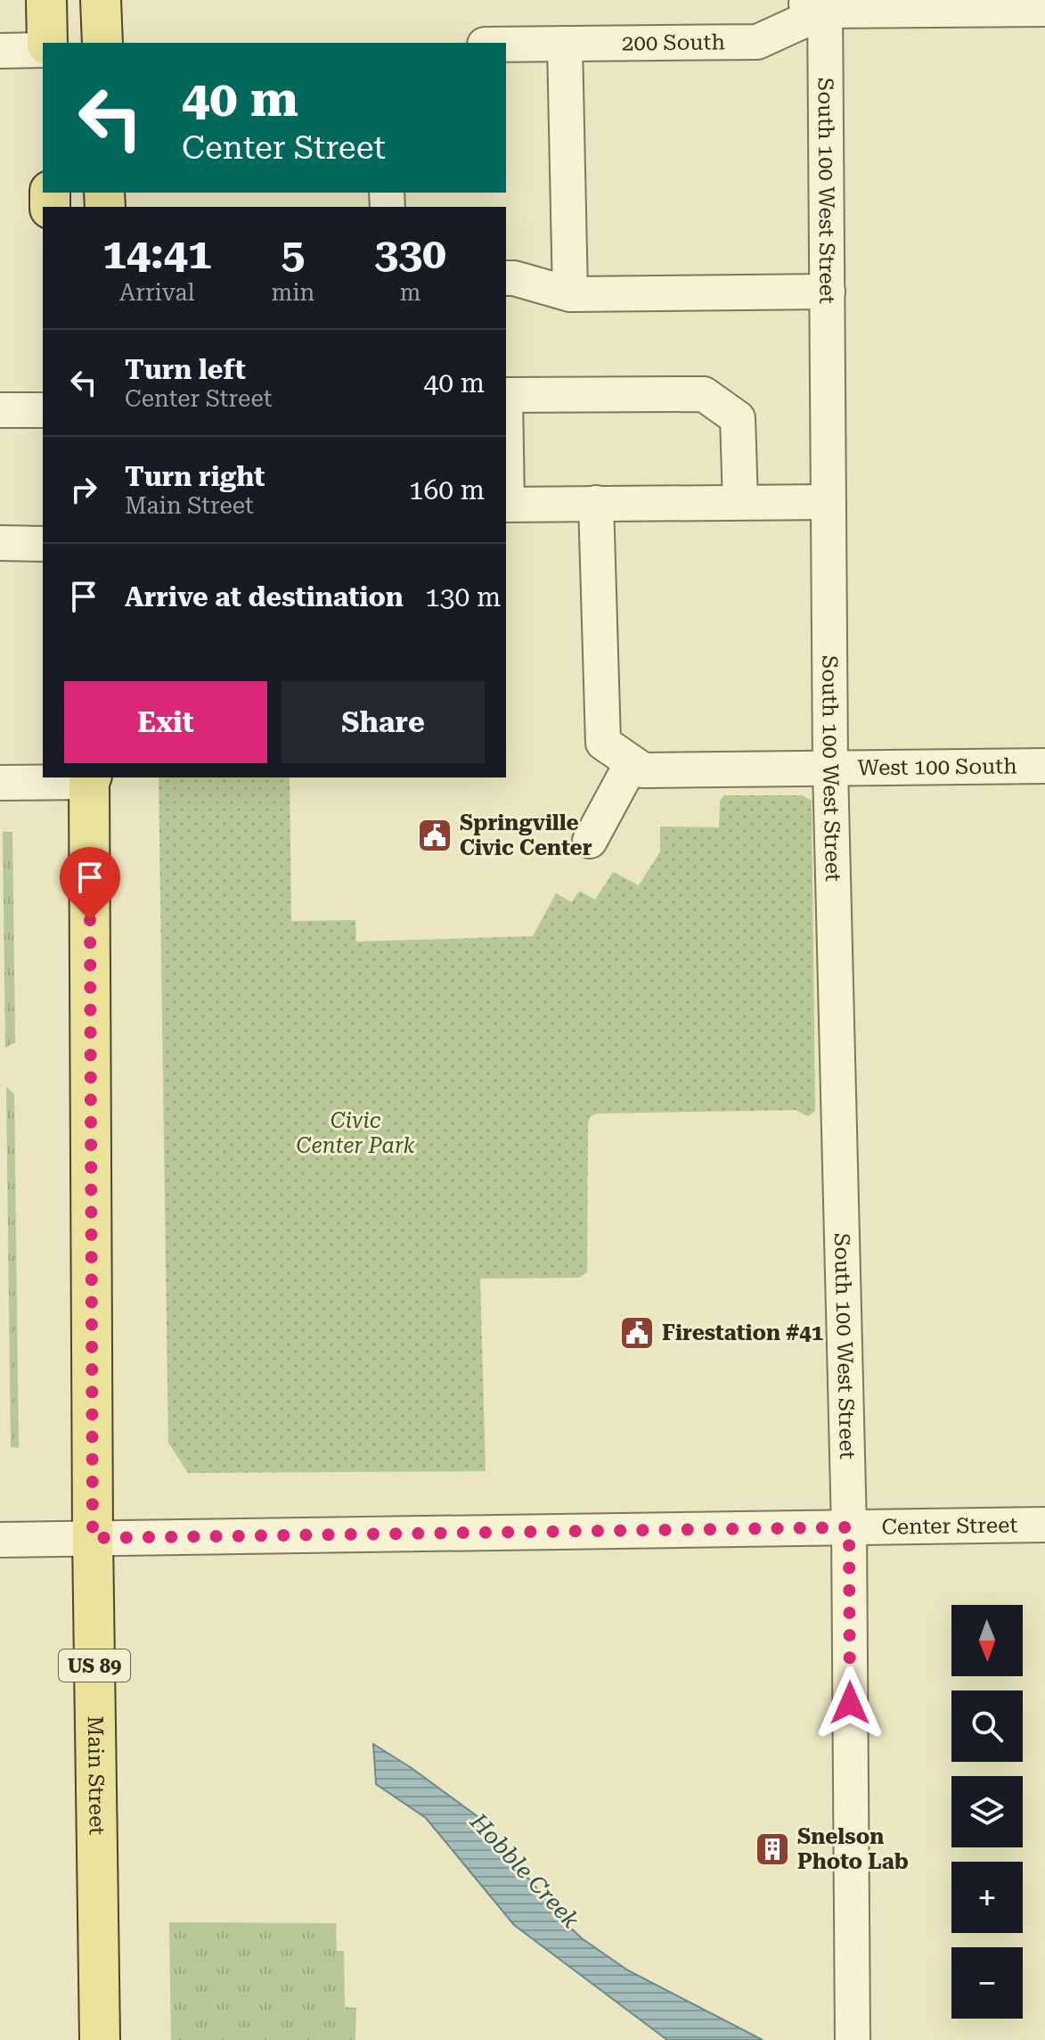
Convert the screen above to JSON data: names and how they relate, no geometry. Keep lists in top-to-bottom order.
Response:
{
  "streets": {
    "main road": ["US 89", "Main Street"],
    "street": [
      "200 South",
      "South 100 West Street",
      "West 100 South",
      "Center Street"
    ]
  },
  "crossings": [
    ["200 South", "South 100 West Street"],
    ["South 100 West Street", "West 100 South"],
    ["South 100 West Street", "Center Street"],
    ["Center Street", "Main Street"]
  ],
  "water": ["Hobble Creek"],
  "parks": ["Civic Center Park"],
  "places": {
    "public building": ["Springville Civic Center", "Firestation #41"],
    "building": ["Snelson Photo Lab"]
  },
  "north": "bottom",
  "page": {
    "turn": ["40 m", "Center Street"],
    "eta": [
      "14:41",
      "Arrival",
      "5",
      "min",
      "330",
      "m"
    ],
    "list": [
      {
        "name": "Turn left",
        "note": "Center Street",
        "value": "40 m"
      },
      {
        "name": "Turn right",
        "note": "Main Street",
        "value": "160 m"
      },
      {
        "name": "Arrive at destination",
        "value": "130 m"
      }
    ],
    "buttons": ["Exit", "Share"],
    "map_buttons": ["+", "−"]
  }
}
